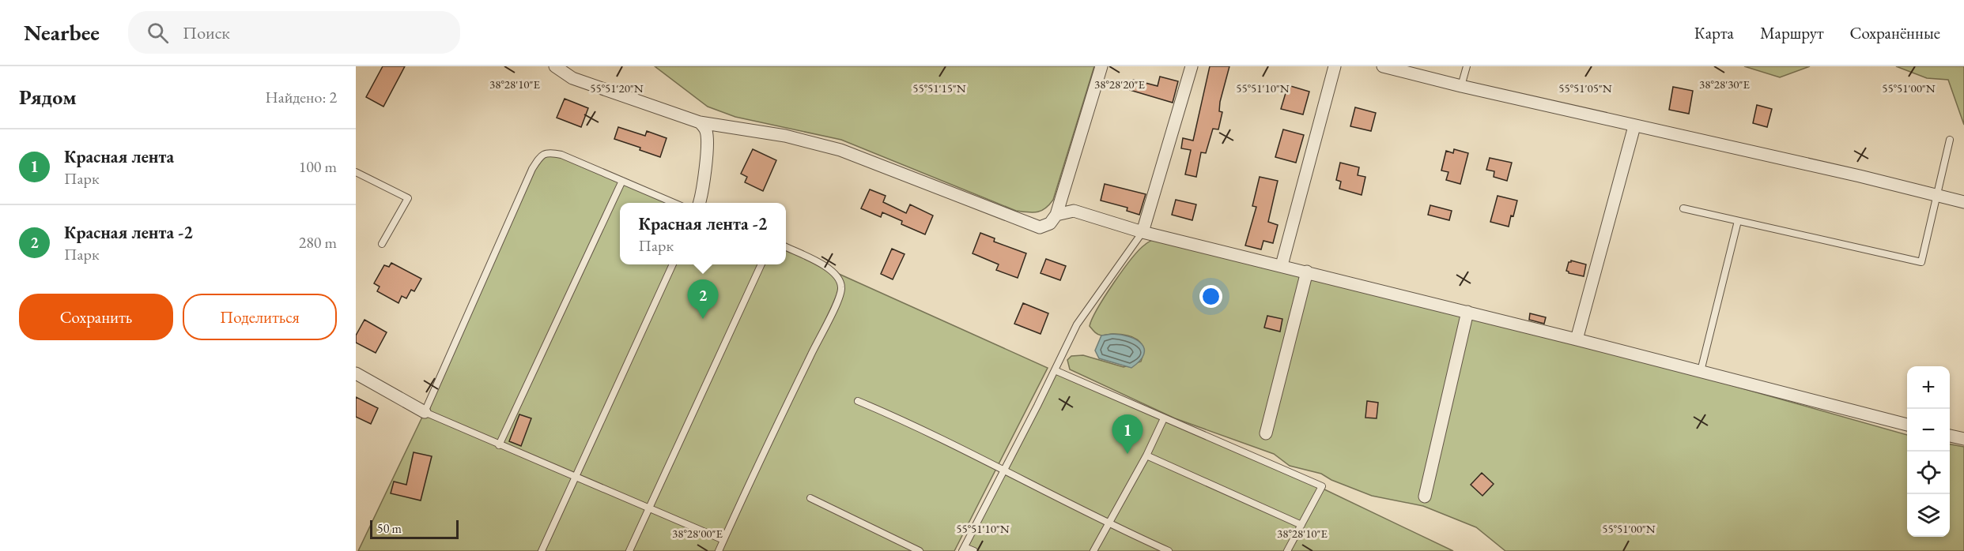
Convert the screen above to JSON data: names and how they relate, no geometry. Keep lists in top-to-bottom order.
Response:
{
  "scale_bar": "50 m",
  "page": {
    "header": "Nearbee",
    "search": "Поиск",
    "nav": ["Карта", "Маршрут", "Сохранённые"],
    "heading": ["Рядом", "Найдено: 2"],
    "list": [
      {
        "mark": "1",
        "name": "Красная лента",
        "note": "Парк",
        "value": "100 m"
      },
      {
        "mark": "2",
        "name": "Красная лента -2",
        "note": "Парк",
        "value": "280 m"
      }
    ],
    "popup": ["Красная лента -2", "Парк"],
    "buttons": ["Сохранить", "Поделиться"],
    "pins": ["2", "1"],
    "map_buttons": ["+", "−"],
    "scale": "50 m"
  },
  "coordinates": [
    "38°28'10\"E",
    "38°28'20\"E",
    "38°28'30\"E",
    "55°51'20\"N",
    "55°51'15\"N",
    "55°51'10\"N",
    "55°51'05\"N",
    "55°51'00\"N",
    "38°28'00\"E"
  ]
}
